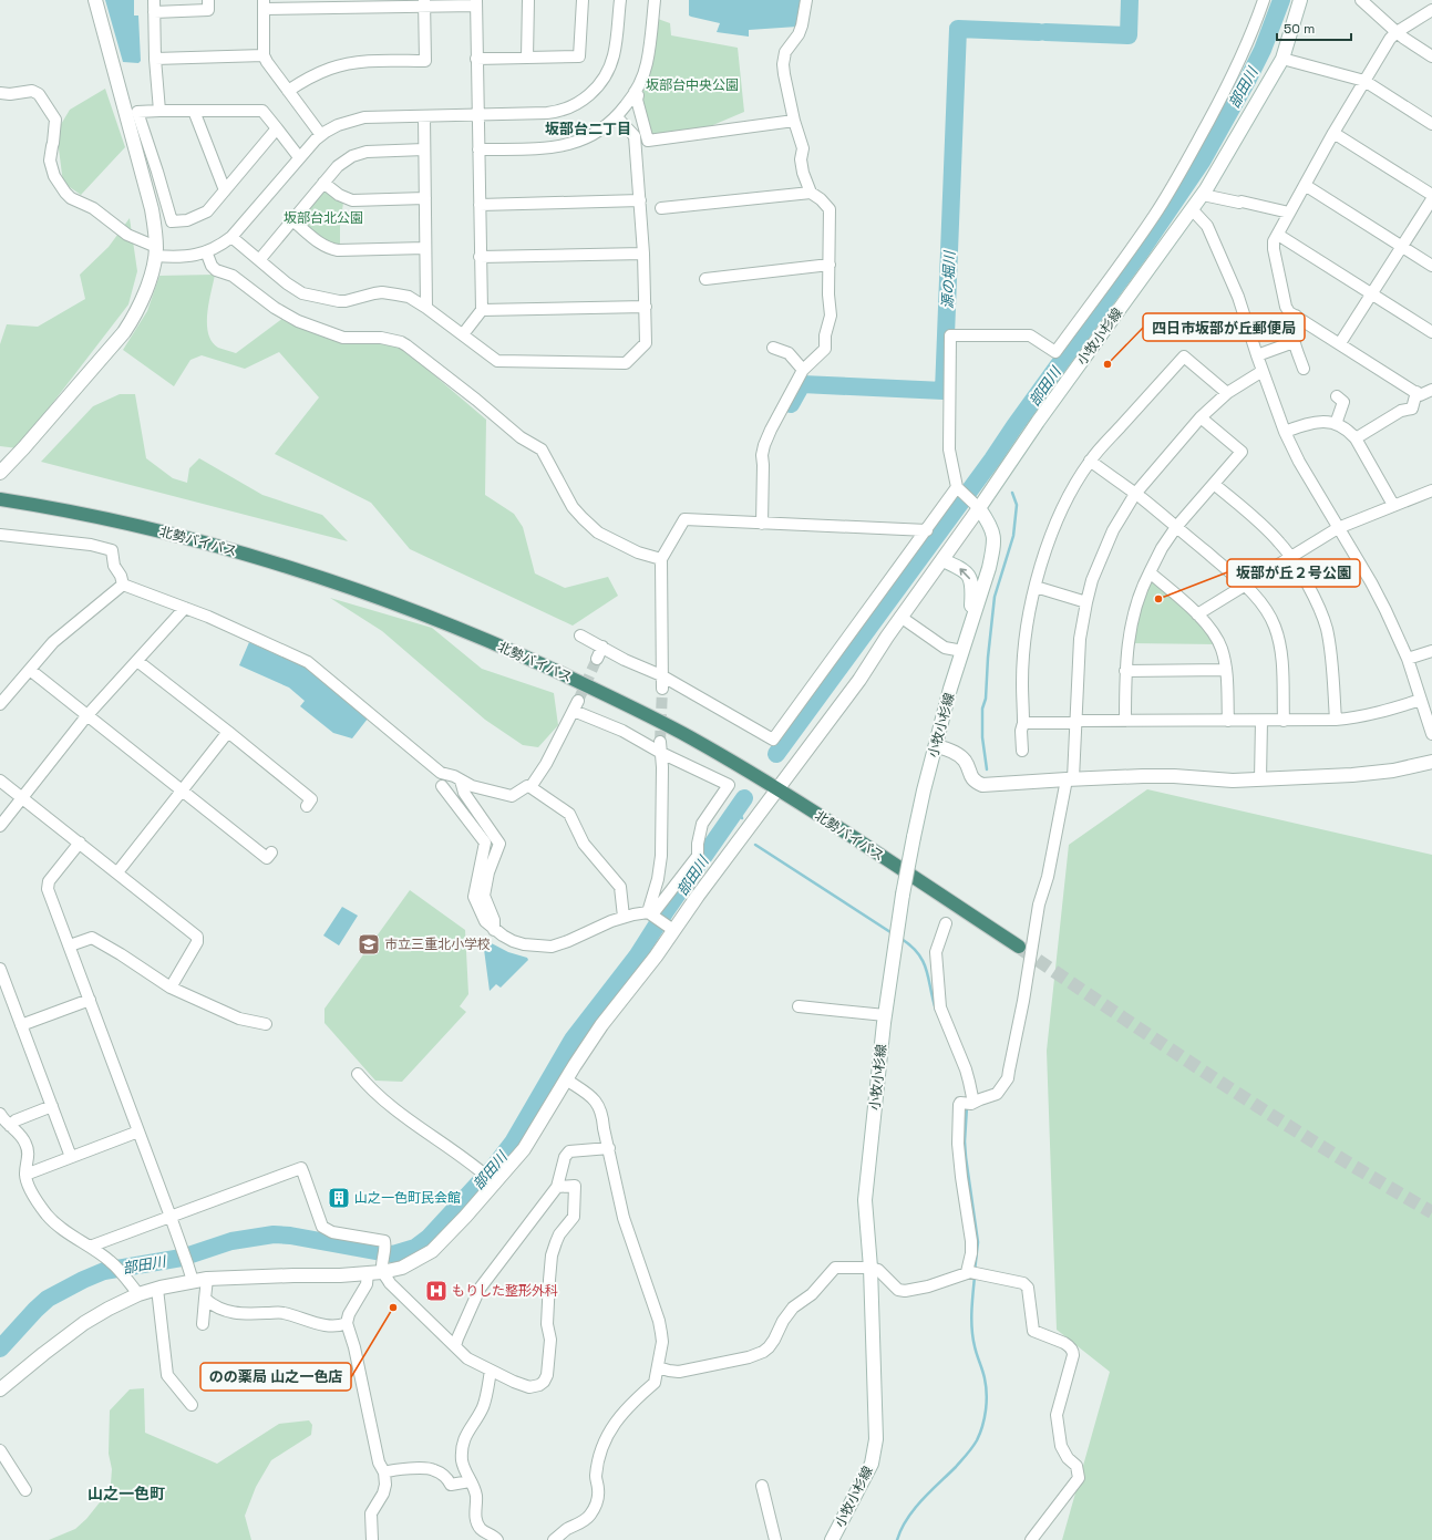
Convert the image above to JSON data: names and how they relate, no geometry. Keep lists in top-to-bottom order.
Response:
{
  "streets": {
    "highway": ["北勢バイパス"],
    "street": ["小牧小杉線"]
  },
  "districts": ["坂部台二丁目", "山之一色町"],
  "water": ["部田川", "源の堀川"],
  "parks": ["坂部台中央公園", "坂部台北公園"],
  "places": {
    "other": ["四日市坂部が丘郵便局", "坂部が丘２号公園", "のの薬局 山之一色店"],
    "school or university": ["市立三重北小学校"],
    "building": ["山之一色町民会館"],
    "hospital": ["もりした整形外科"]
  },
  "scale_bar": "50 m"
}
